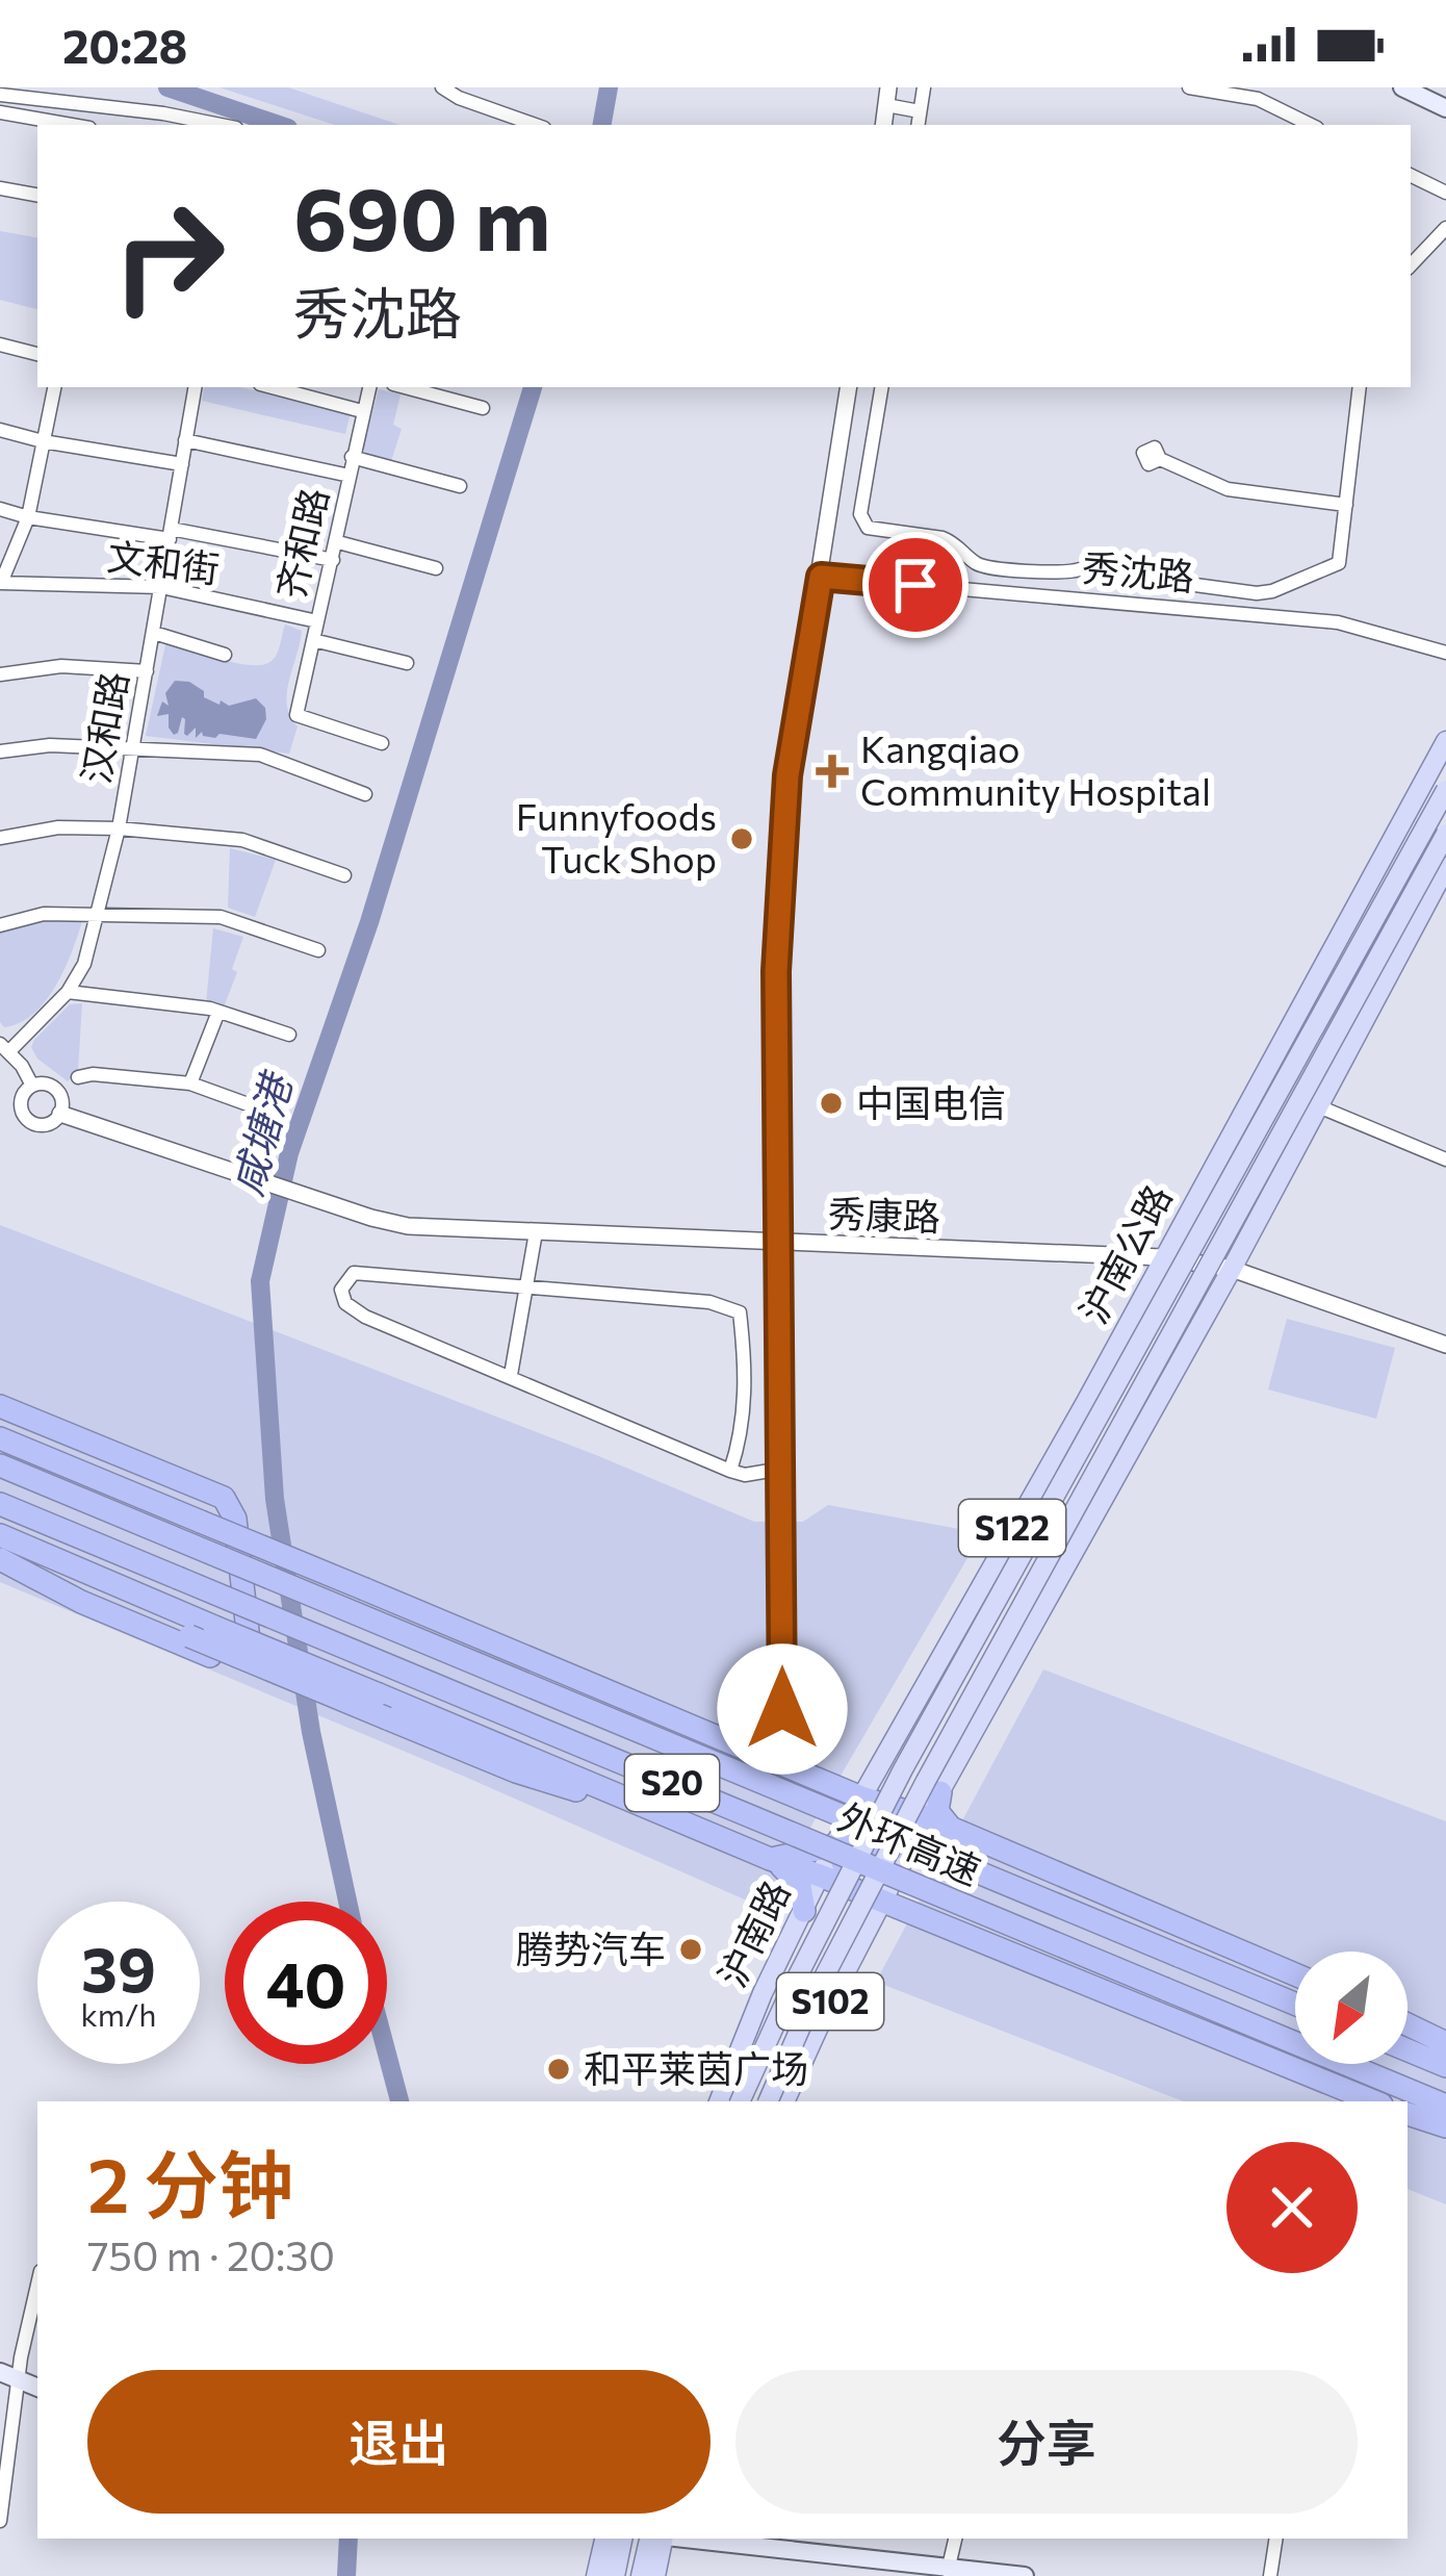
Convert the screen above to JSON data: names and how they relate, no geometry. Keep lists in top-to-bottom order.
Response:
{
  "streets": {
    "highway": ["S20", "外环高速"],
    "main road": [
      "沪南公路",
      "S122",
      "沪南路",
      "S102"
    ],
    "street": [
      "齐和路",
      "文和街",
      "秀沈路",
      "汉和路",
      "秀康路"
    ]
  },
  "crossings": [
    ["齐和路", "文和街"],
    ["文和街", "汉和路"],
    ["秀康路", "沪南公路"],
    ["秀康路", "S122"],
    ["沪南公路", "沪南路"],
    ["S122", "S102"]
  ],
  "water": ["咸塘港"],
  "places": {
    "health": ["Kangqiao Community Hospital"],
    "other": [
      "Funnyfoods Tuck Shop",
      "中国电信",
      "腾势汽车",
      "和平莱茵广场"
    ]
  },
  "north": "bottom left",
  "page": {
    "status": "20:28",
    "turn": ["690 m", "秀沈路"],
    "speed": "39 km/h",
    "limit": "40",
    "heading": ["2 分钟", "750 m · 20:30"],
    "buttons": ["退出", "分享"]
  }
}
